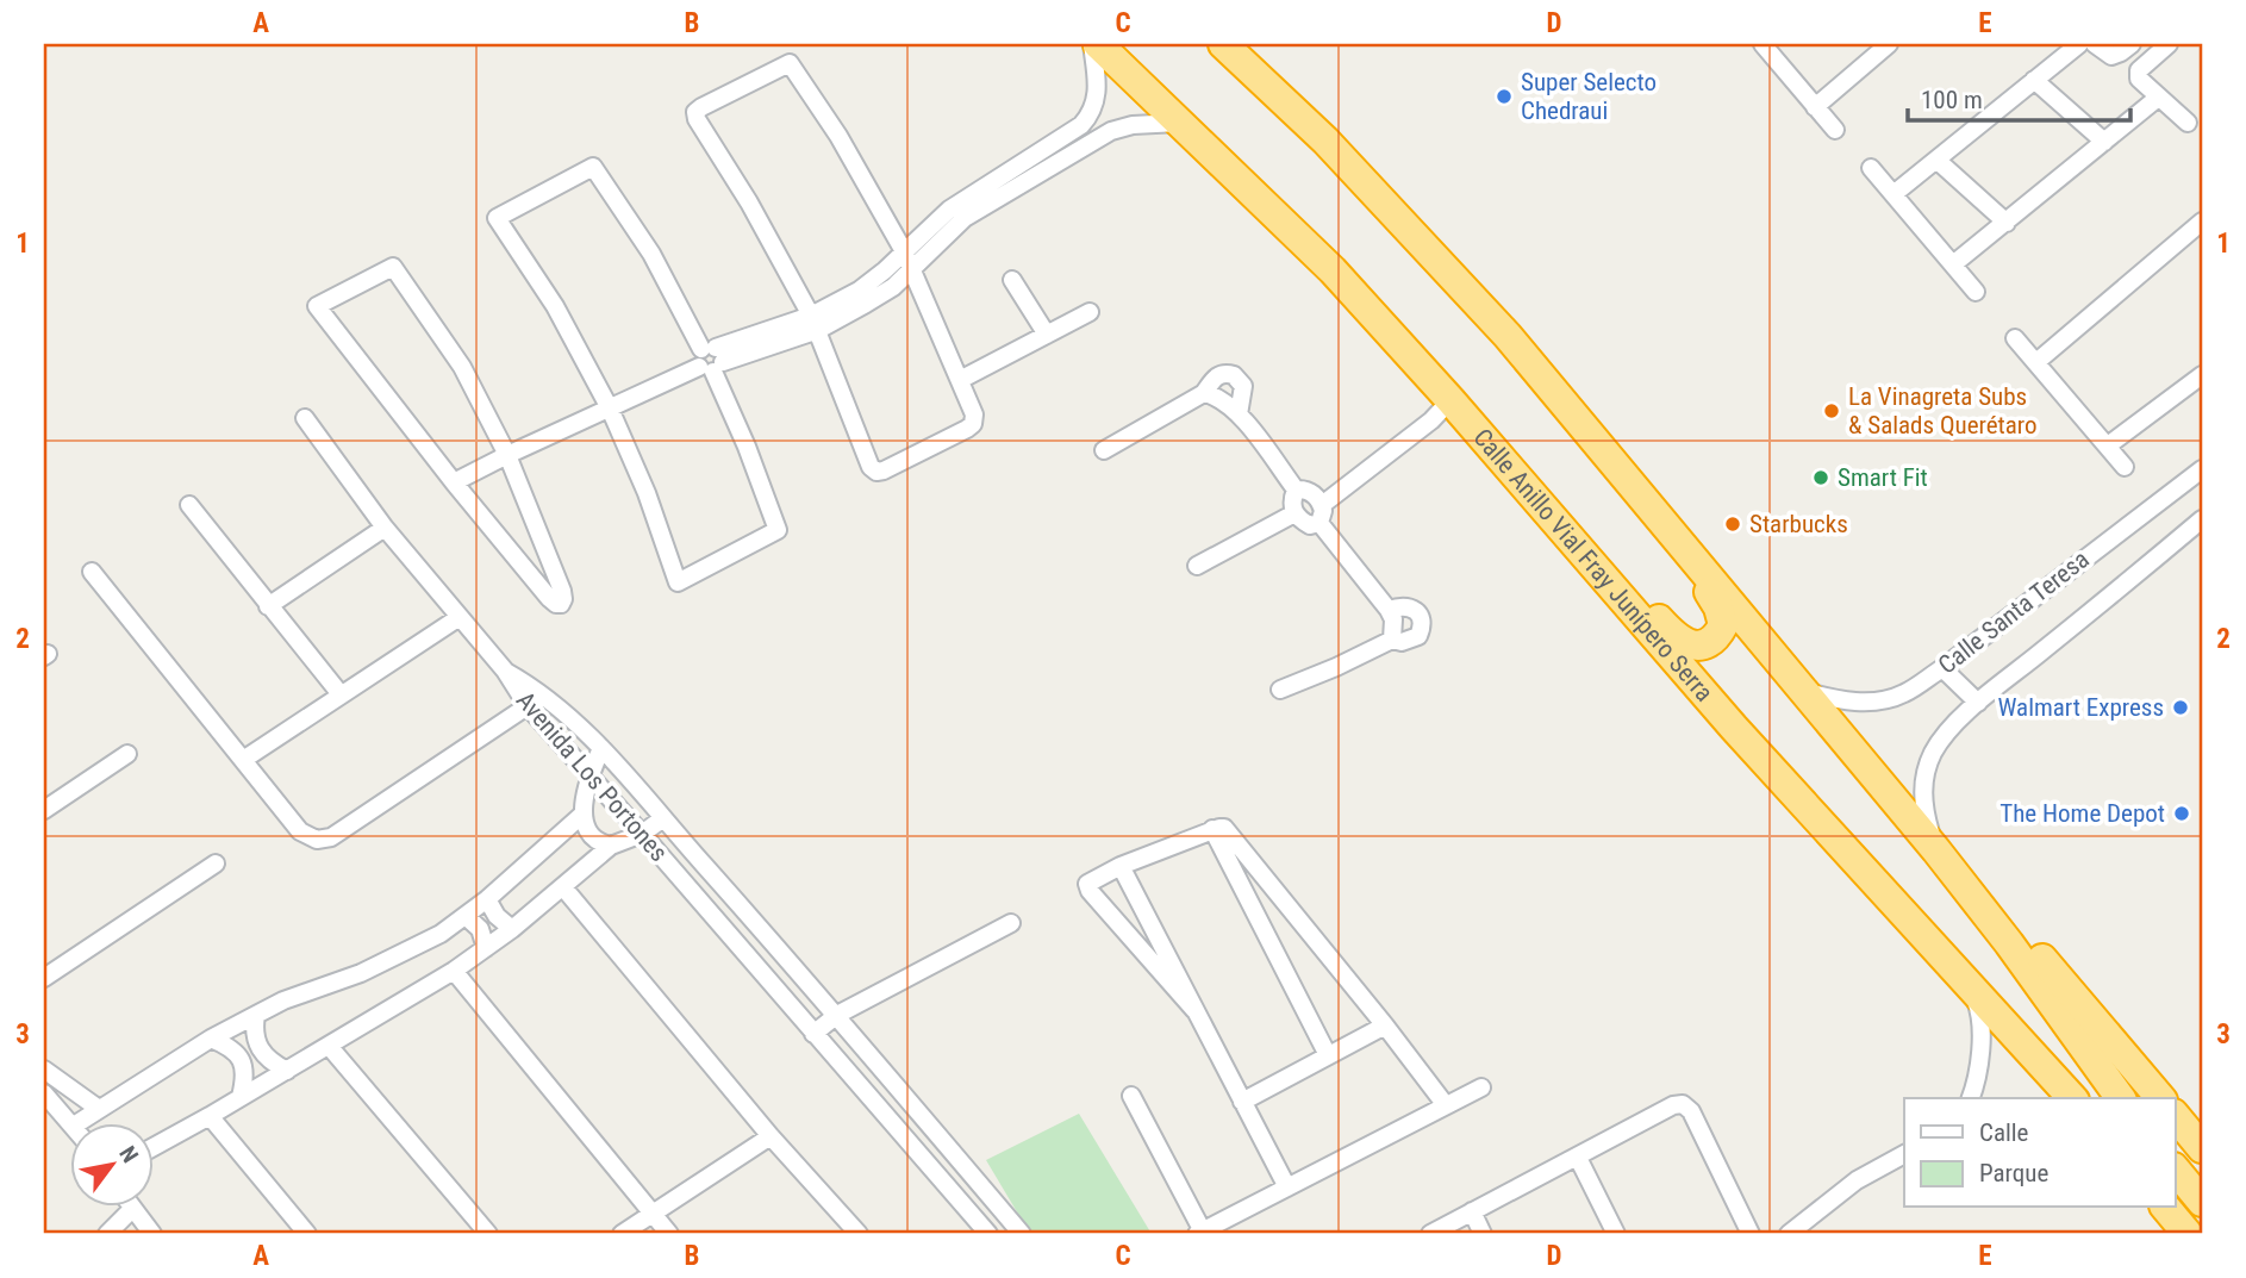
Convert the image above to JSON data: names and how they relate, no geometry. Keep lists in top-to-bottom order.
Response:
{
  "streets": {
    "highway": ["Calle Anillo Vial Fray Junípero Serra"],
    "street": ["Calle Santa Teresa", "Avenida Los Portones"]
  },
  "places": [
    "Super Selecto Chedraui",
    "La Vinagreta Subs & Salads Querétaro",
    "Smart Fit",
    "Starbucks",
    "Walmart Express",
    "The Home Depot"
  ],
  "legend": ["Calle", "Parque"],
  "scale_bar": "100 m",
  "north": "top right",
  "grid": {
    "columns": [
      "A",
      "B",
      "C",
      "D",
      "E"
    ],
    "rows": ["1", "2", "3"]
  }
}
